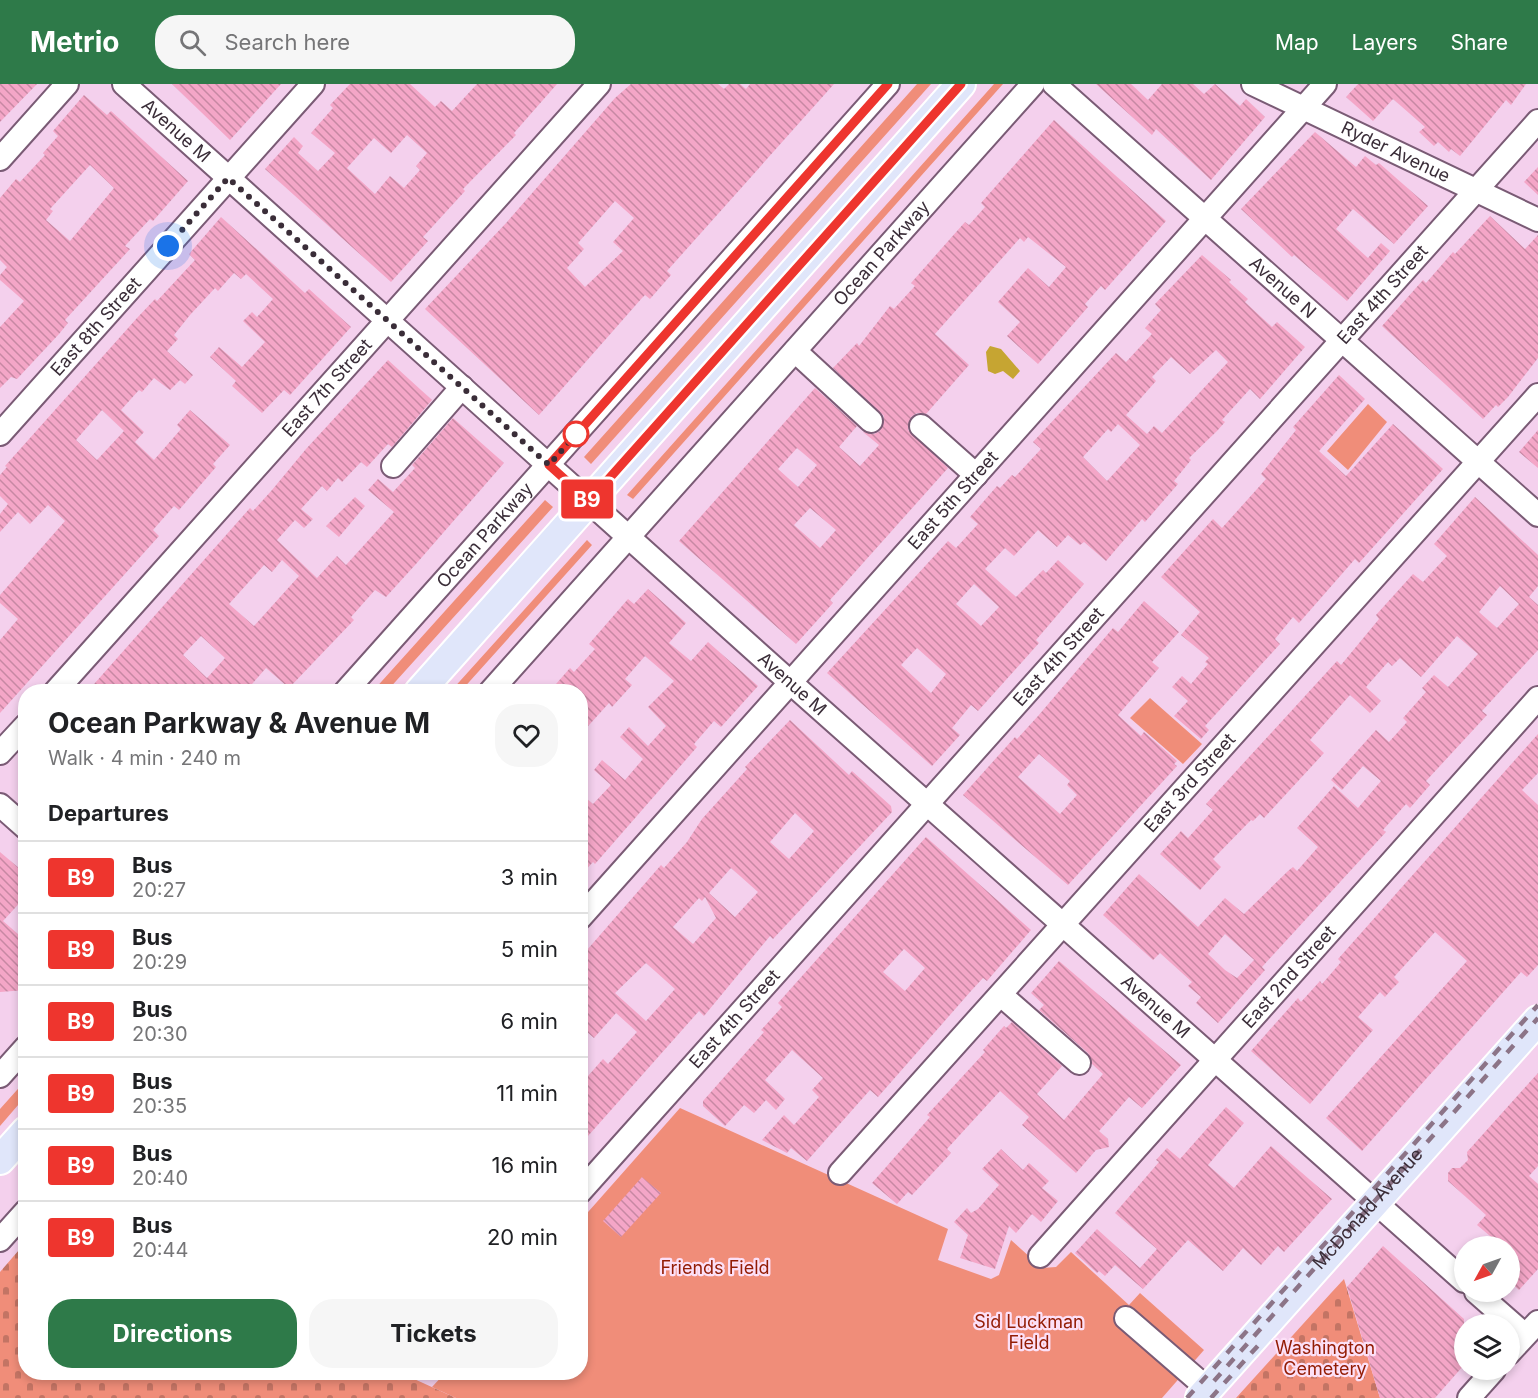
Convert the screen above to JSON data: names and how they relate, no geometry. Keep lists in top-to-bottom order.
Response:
{
  "streets": {
    "main road": ["McDonald Avenue"],
    "street": [
      "Avenue M",
      "Ryder Avenue",
      "Ocean Parkway",
      "Avenue N",
      "East 4th Street",
      "East 8th Street",
      "East 7th Street",
      "East 5th Street",
      "East 3rd Street",
      "East 2nd Street"
    ]
  },
  "crossings": [
    ["Avenue M", "Ocean Parkway"],
    ["Avenue M", "East 4th Street"],
    ["Avenue M", "East 8th Street"],
    ["Avenue M", "East 7th Street"],
    ["Avenue M", "East 5th Street"],
    ["Avenue M", "East 3rd Street"],
    ["Avenue M", "East 2nd Street"],
    ["Avenue M", "McDonald Avenue"],
    ["Ryder Avenue", "East 4th Street"],
    ["Ryder Avenue", "East 5th Street"],
    ["Avenue N", "East 4th Street"],
    ["Avenue N", "East 5th Street"],
    ["Avenue N", "East 3rd Street"]
  ],
  "parks": ["Friends Field", "Sid Luckman Field", "Washington Cemetery"],
  "lines": ["bus line B9"],
  "north": "bottom left",
  "page": {
    "header": "Metrio",
    "search": "Search here",
    "nav": ["Map", "Layers", "Share"],
    "on_map": "B9",
    "heading": [
      ["Ocean Parkway & Avenue M", "Walk · 4 min · 240 m"],
      "Departures"
    ],
    "list": [
      {
        "mark": "B9",
        "name": "Bus",
        "note": "20:27",
        "value": "3 min"
      },
      {
        "mark": "B9",
        "name": "Bus",
        "note": "20:29",
        "value": "5 min"
      },
      {
        "mark": "B9",
        "name": "Bus",
        "note": "20:30",
        "value": "6 min"
      },
      {
        "mark": "B9",
        "name": "Bus",
        "note": "20:35",
        "value": "11 min"
      },
      {
        "mark": "B9",
        "name": "Bus",
        "note": "20:40",
        "value": "16 min"
      },
      {
        "mark": "B9",
        "name": "Bus",
        "note": "20:44",
        "value": "20 min"
      }
    ],
    "buttons": ["Directions", "Tickets"]
  }
}
